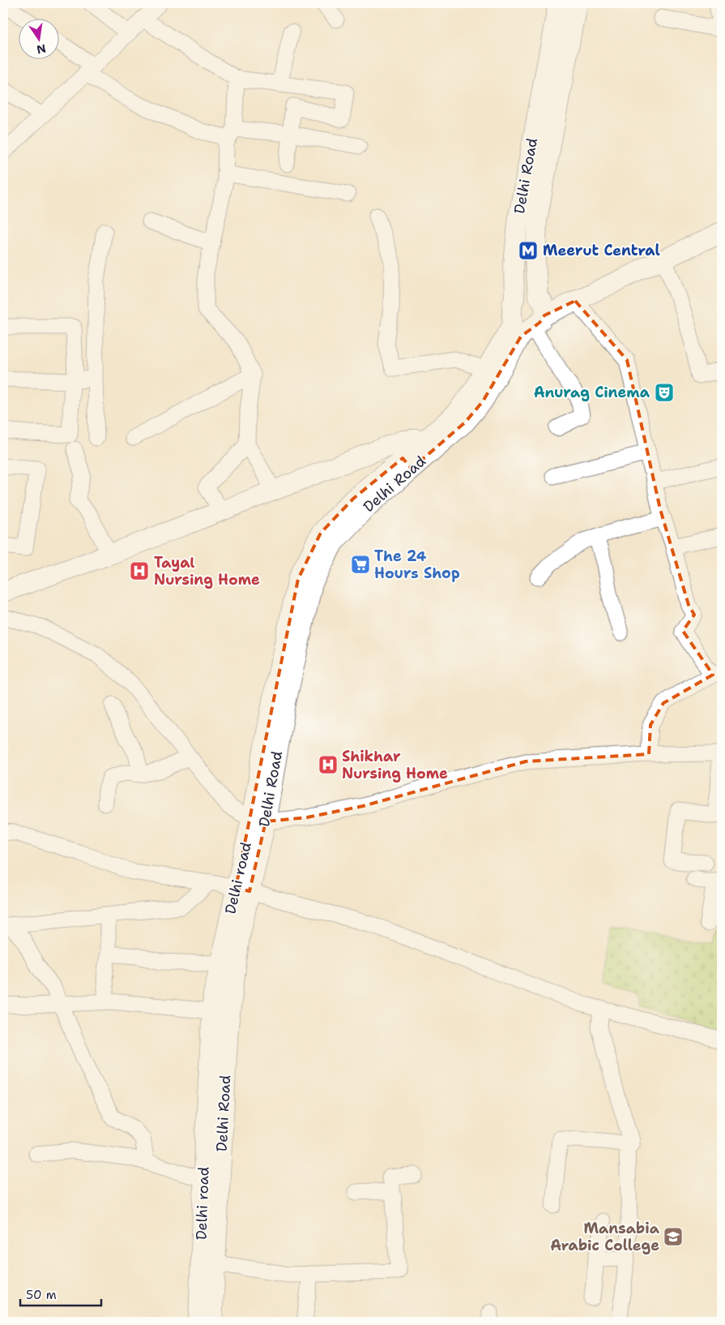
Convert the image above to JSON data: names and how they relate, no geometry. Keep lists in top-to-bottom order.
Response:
{
  "streets": {
    "main road": ["Delhi Road", "Delhi road"]
  },
  "crossings": [
    ["Delhi Road", "Delhi road"]
  ],
  "places": {
    "metro station": ["Meerut Central"],
    "theatre": ["Anurag Cinema"],
    "supermarket": ["The 24 Hours Shop"],
    "hospital": ["Tayal Nursing Home", "Shikhar Nursing Home"],
    "school or university": ["Mansabia Arabic College"]
  },
  "scale_bar": "50 m",
  "north": "bottom"
}
